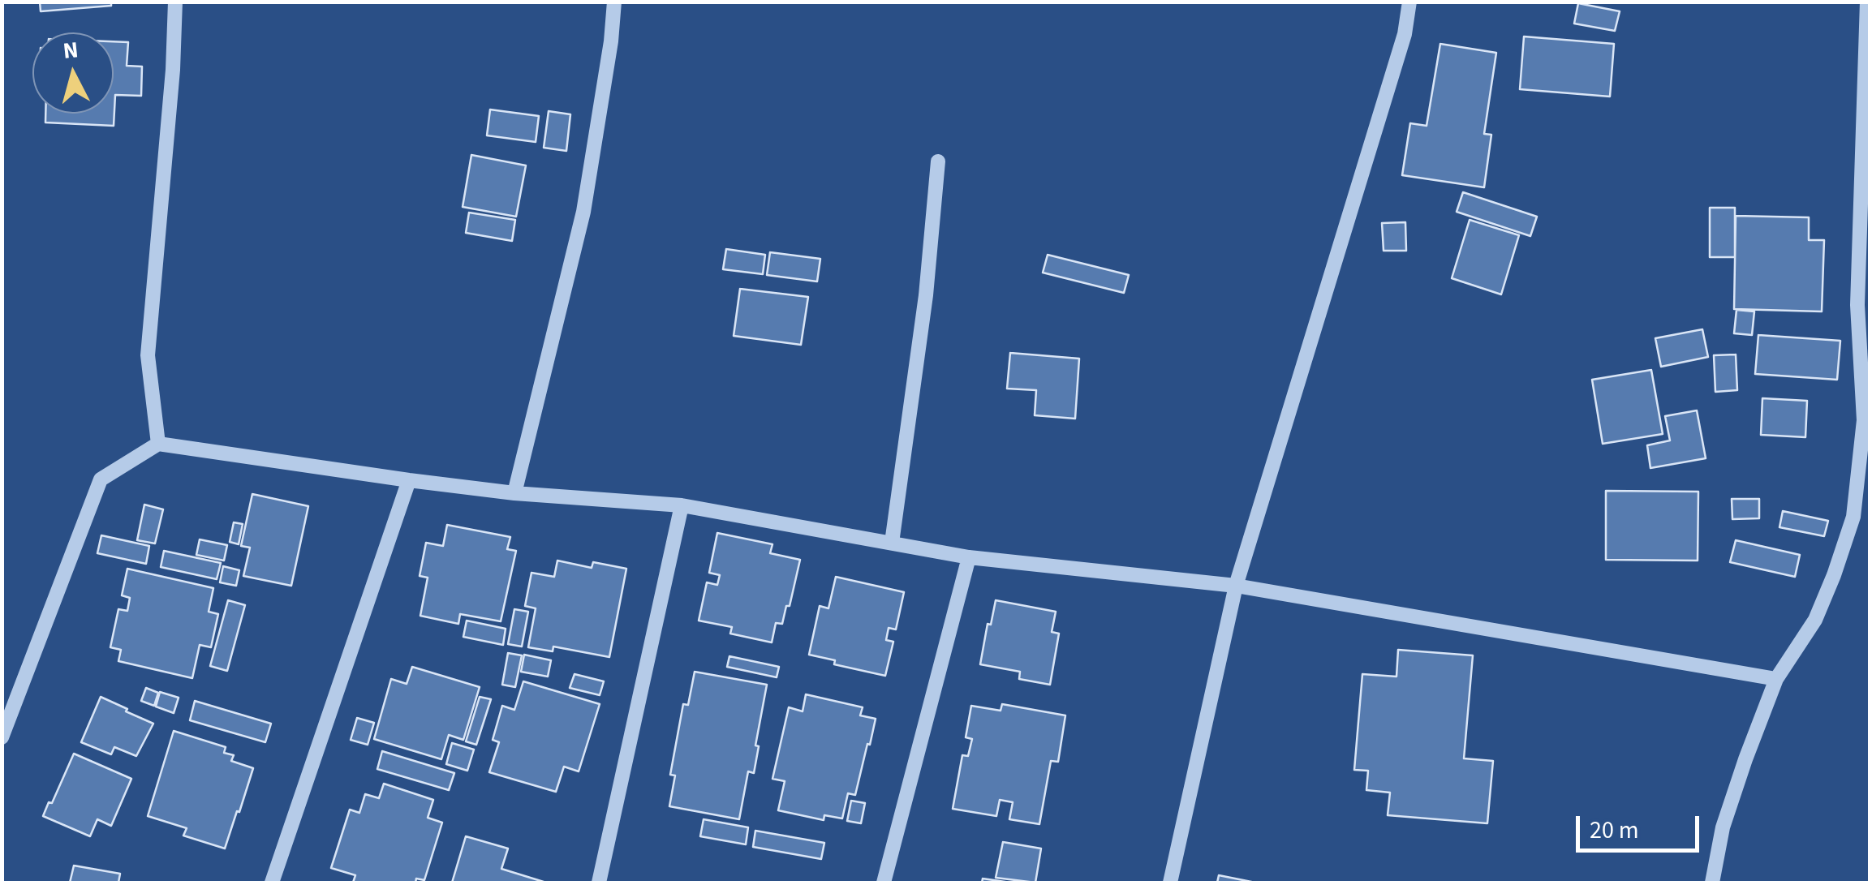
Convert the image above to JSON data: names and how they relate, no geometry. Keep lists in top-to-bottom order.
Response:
{
  "scale_bar": "20 m",
  "north": "top"
}
